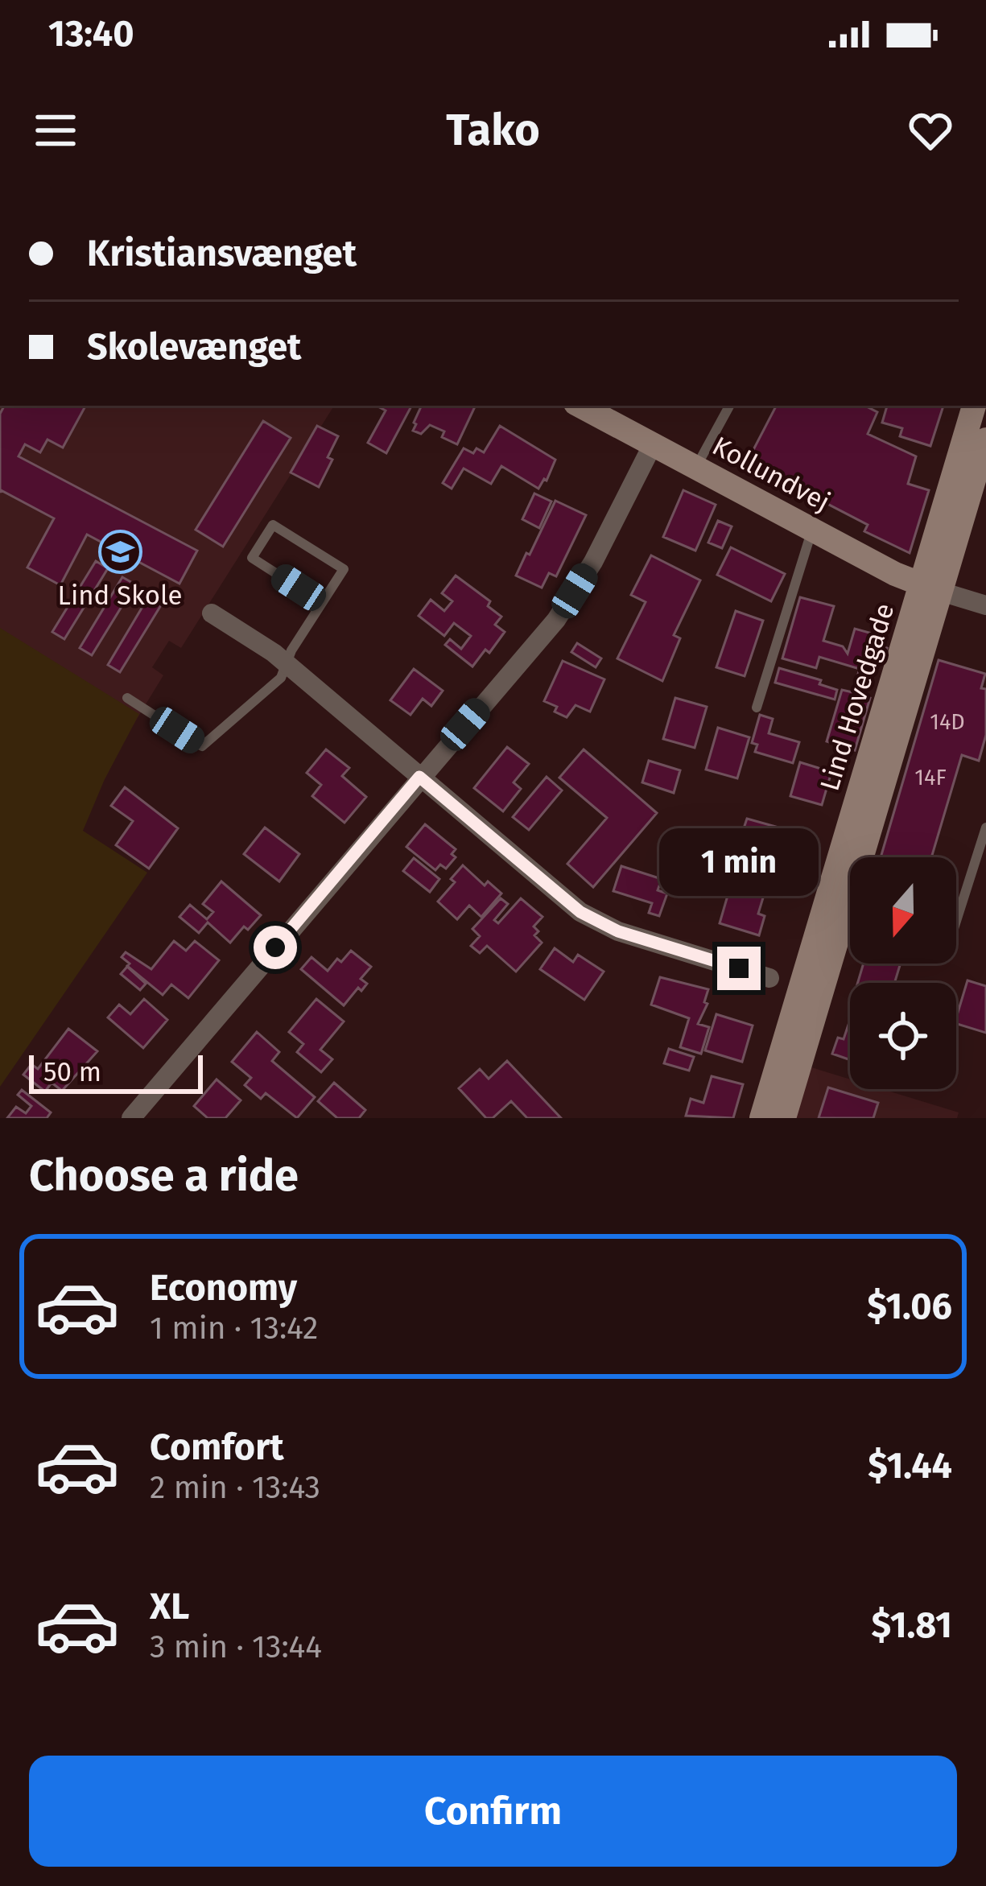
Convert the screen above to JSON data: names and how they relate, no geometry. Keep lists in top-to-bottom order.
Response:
{
  "streets": {
    "main road": ["Kollundvej", "Lind Hovedgade"]
  },
  "crossings": [
    ["Kollundvej", "Lind Hovedgade"]
  ],
  "places": {
    "school or university": ["Lind Skole"]
  },
  "house_numbers": ["14D", "14F"],
  "scale_bar": "50 m",
  "north": "bottom",
  "page": {
    "status": "13:40",
    "header": "Tako",
    "banner": ["Kristiansvænget", "Skolevænget"],
    "bubble": "1 min",
    "scale": "50 m",
    "heading": "Choose a ride",
    "list": [
      {
        "name": "Economy",
        "note": "1 min · 13:42",
        "value": "$1.06"
      },
      {
        "name": "Comfort",
        "note": "2 min · 13:43",
        "value": "$1.44"
      },
      {
        "name": "XL",
        "note": "3 min · 13:44",
        "value": "$1.81"
      }
    ],
    "buttons": "Confirm"
  }
}
